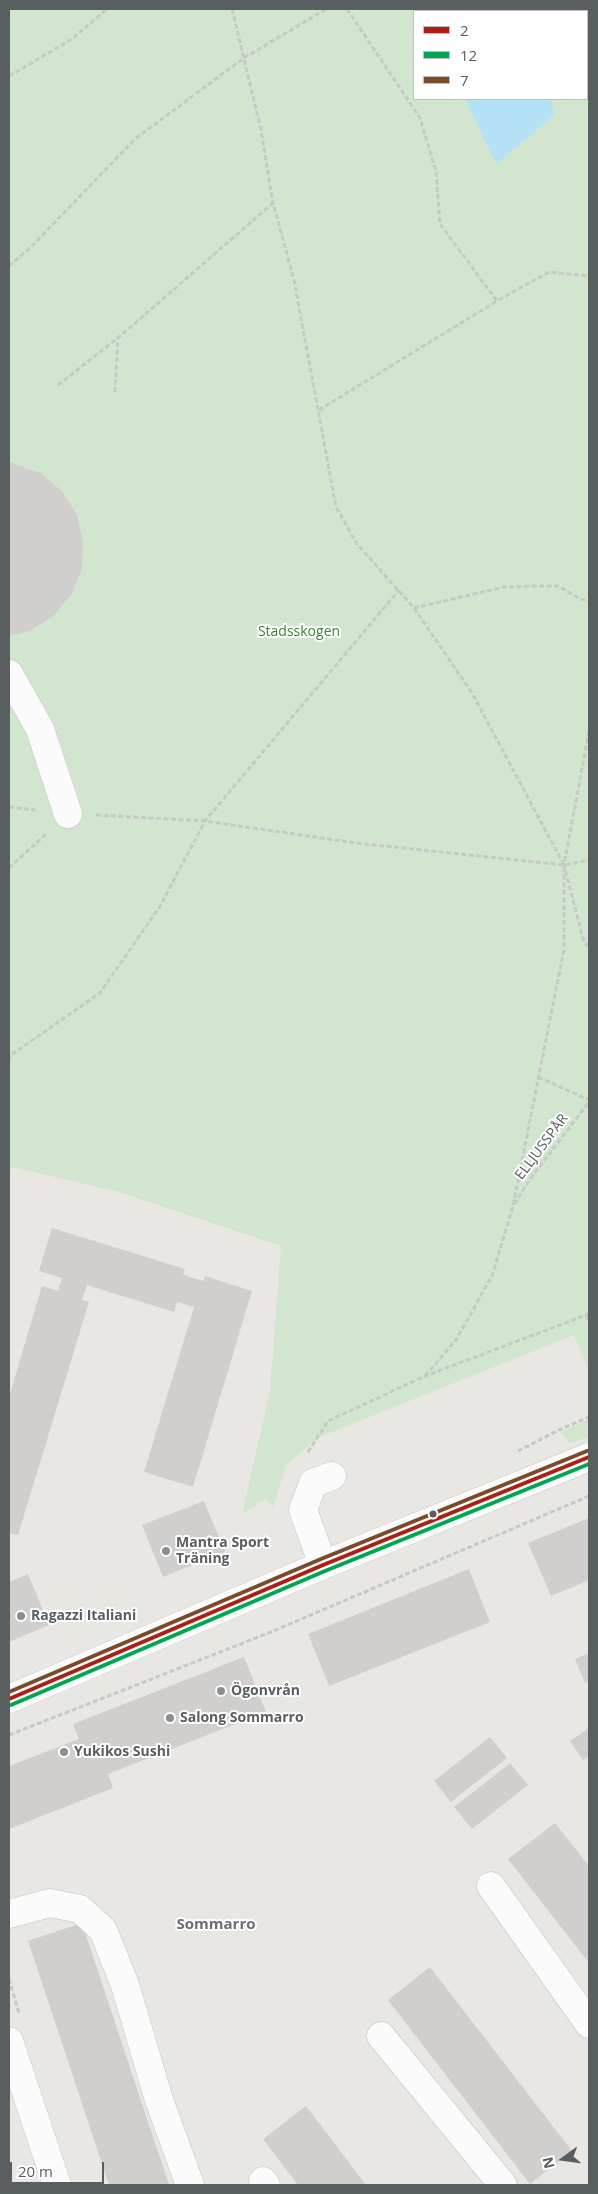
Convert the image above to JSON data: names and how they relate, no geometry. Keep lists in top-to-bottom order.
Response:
{
  "streets": {
    "path": ["ELLJUSSPÅR"]
  },
  "districts": ["Sommarro"],
  "parks": ["Stadsskogen"],
  "places": [
    "Mantra Sport Träning",
    "Ragazzi Italiani",
    "Ögonvrån",
    "Salong Sommarro",
    "Yukikos Sushi"
  ],
  "lines": ["transit line 7", "transit line 2", "transit line 12"],
  "legend": ["2", "12", "7"],
  "scale_bar": "20 m",
  "north": "left"
}
